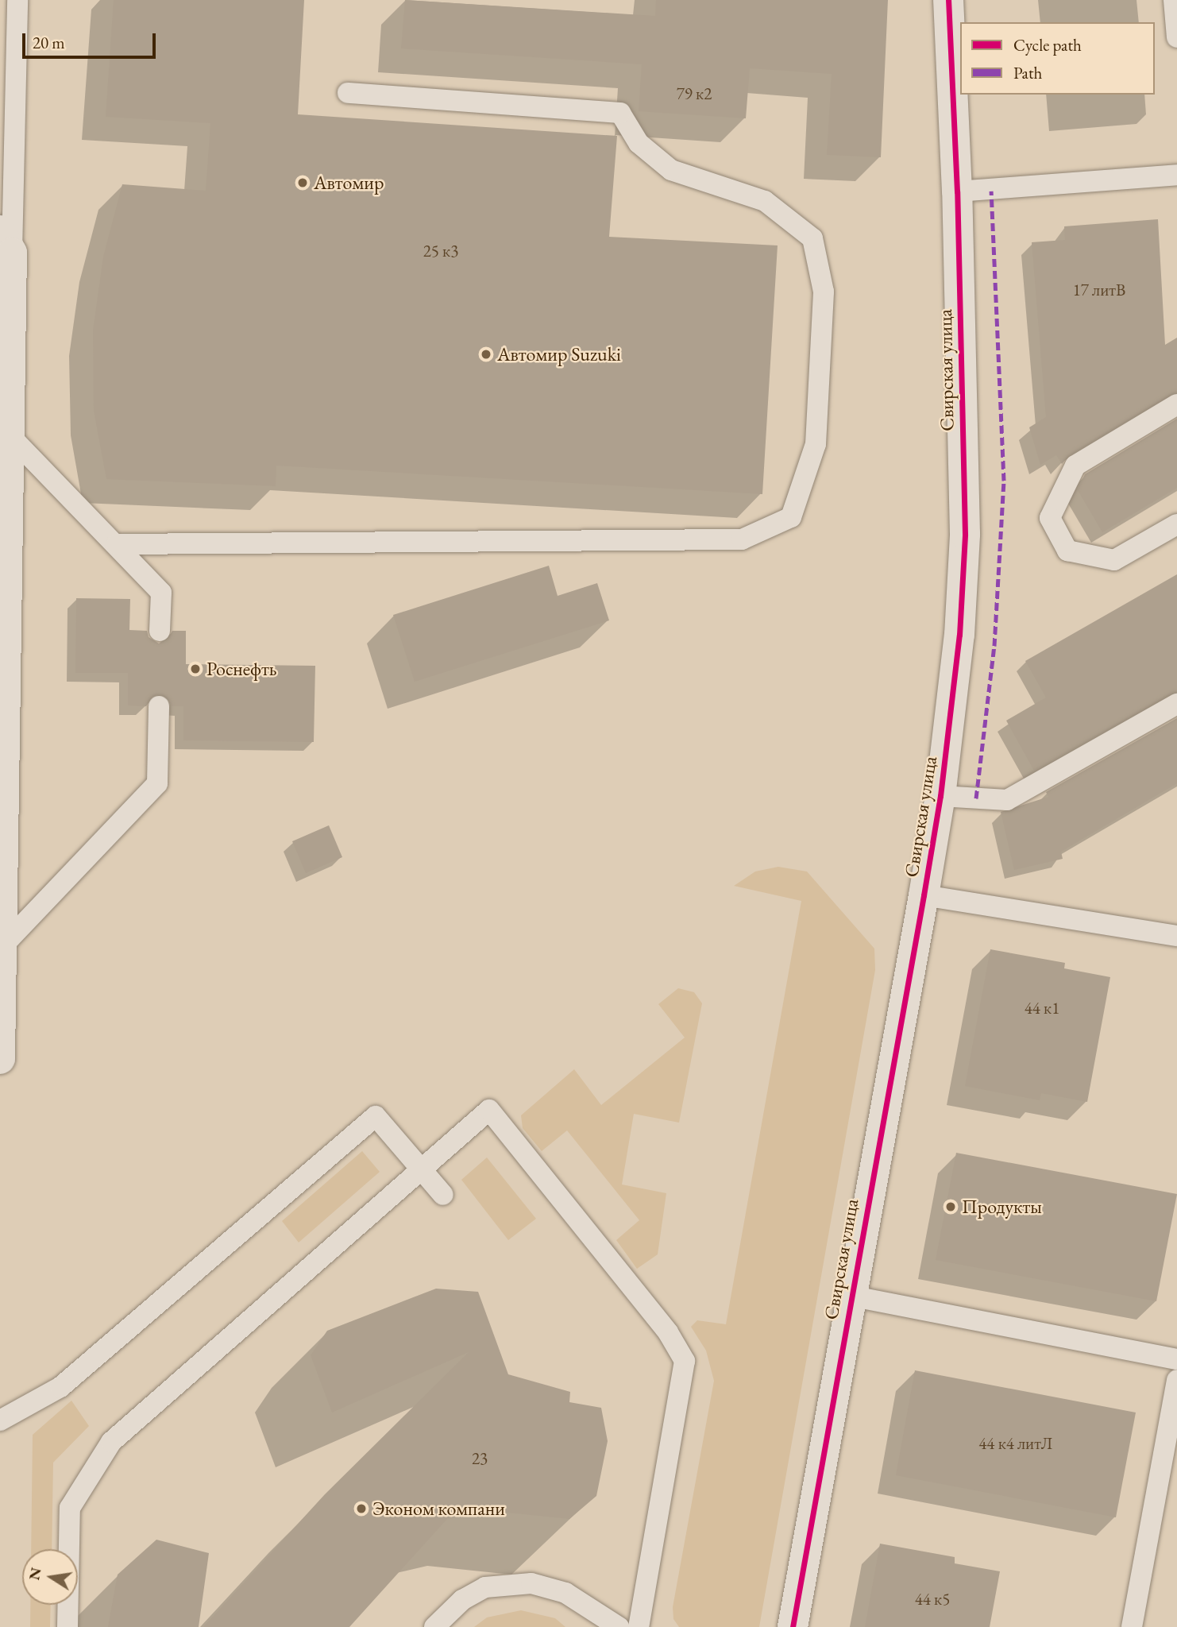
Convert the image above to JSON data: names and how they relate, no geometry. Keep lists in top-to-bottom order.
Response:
{
  "streets": {
    "street": ["Свирская улица"]
  },
  "places": [
    "Автомир",
    "Автомир Suzuki",
    "Роснефть",
    "Продукты",
    "Эконом компани"
  ],
  "house_numbers": [
    "79 к2",
    "25 к3",
    "17 литВ",
    "44 к1",
    "44 к4 литЛ",
    "23",
    "44 к5"
  ],
  "legend": ["Cycle path", "Path"],
  "scale_bar": "20 m",
  "north": "left"
}
